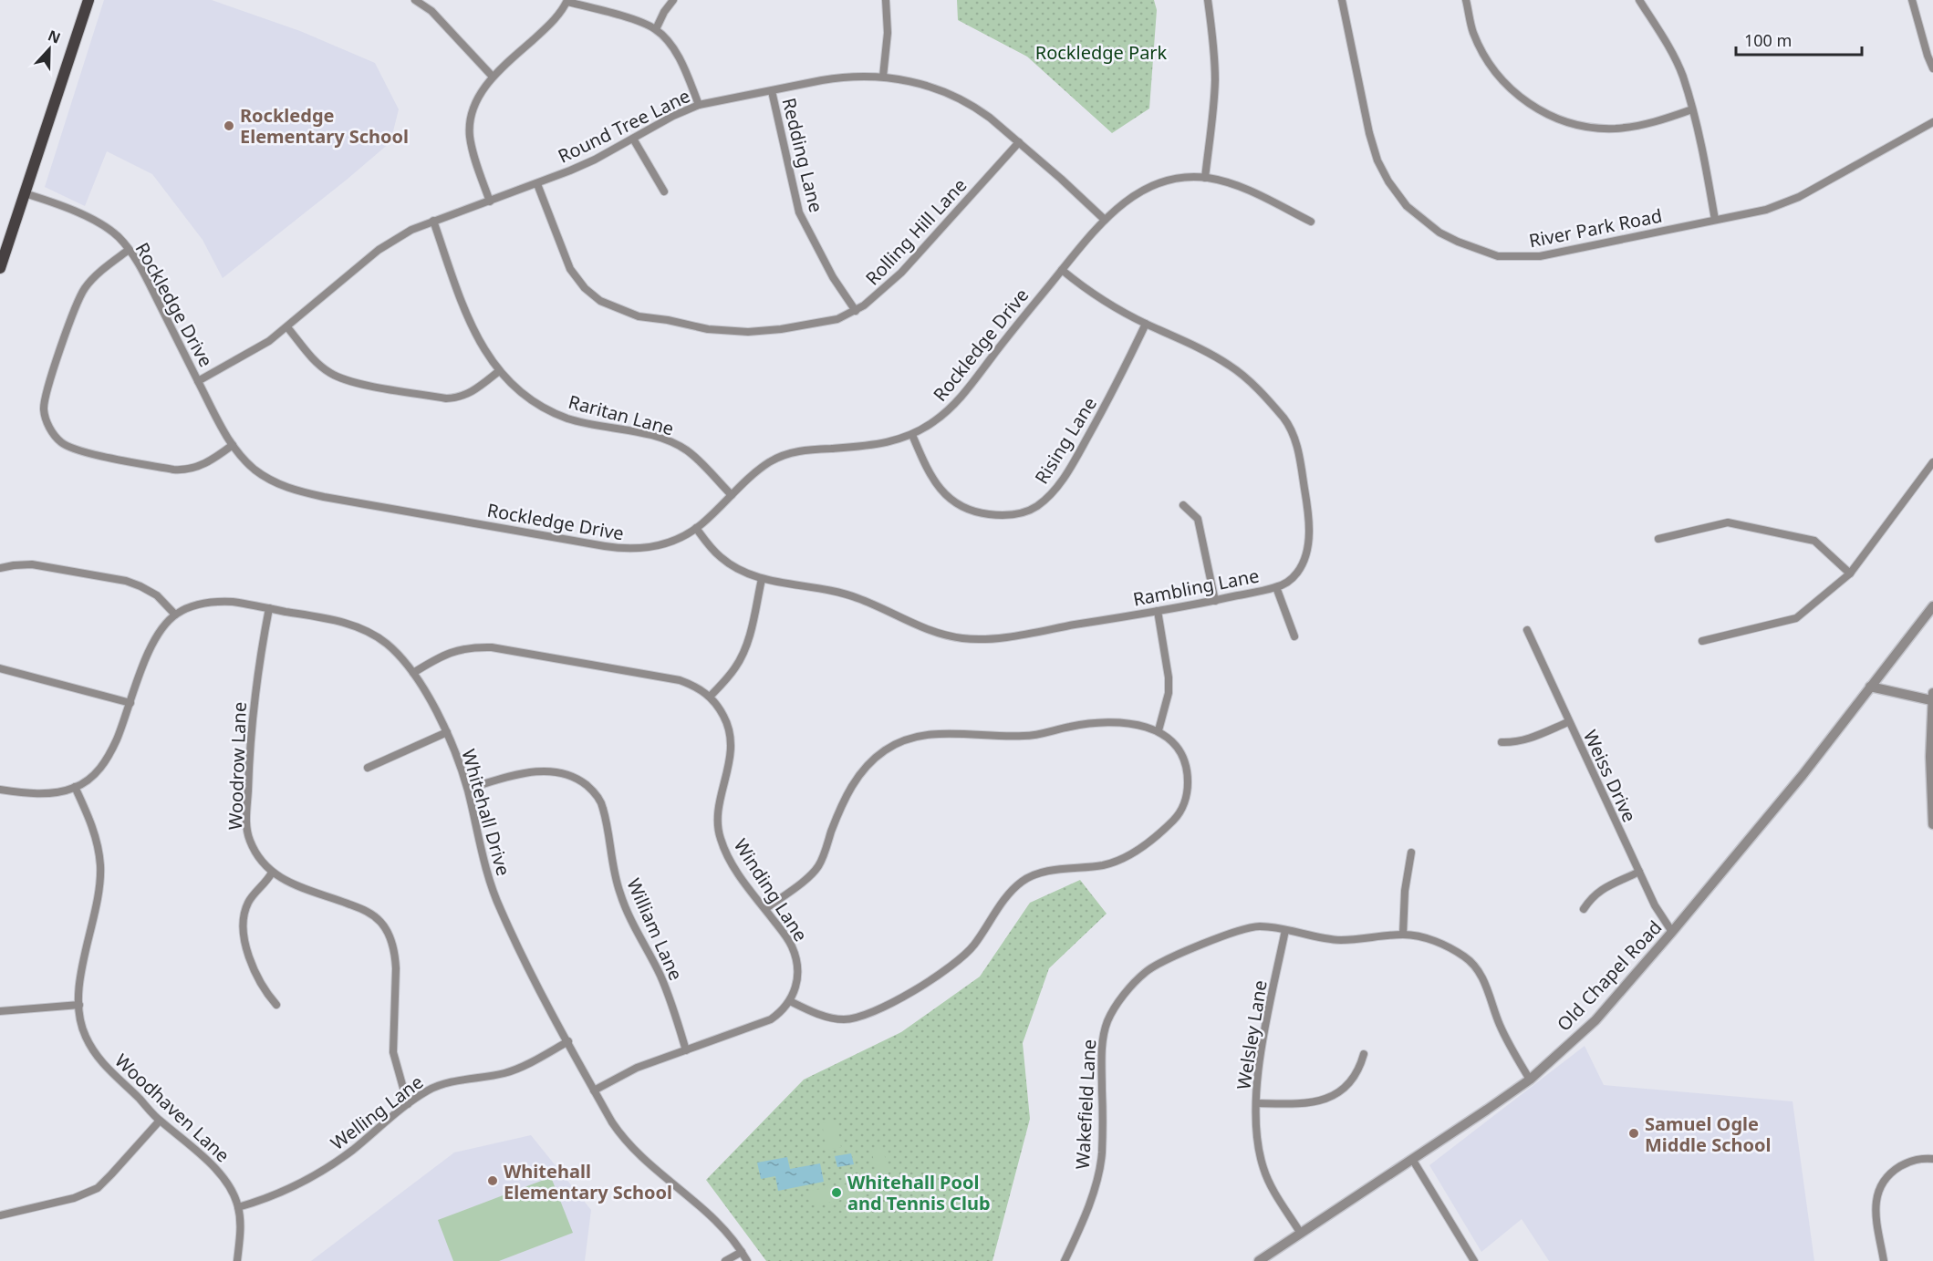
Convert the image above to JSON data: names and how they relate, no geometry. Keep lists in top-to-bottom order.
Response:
{
  "streets": {
    "street": [
      "Round Tree Lane",
      "Redding Lane",
      "River Park Road",
      "Rolling Hill Lane",
      "Rockledge Drive",
      "Raritan Lane",
      "Rising Lane",
      "Rambling Lane",
      "Woodrow Lane",
      "Weiss Drive",
      "Whitehall Drive",
      "Winding Lane",
      "William Lane",
      "Old Chapel Road",
      "Welsley Lane",
      "Wakefield Lane",
      "Woodhaven Lane",
      "Welling Lane"
    ]
  },
  "crossings": [
    ["Round Tree Lane", "Redding Lane"],
    ["Round Tree Lane", "Rolling Hill Lane"],
    ["Round Tree Lane", "Rockledge Drive"],
    ["Round Tree Lane", "Raritan Lane"],
    ["Redding Lane", "Rolling Hill Lane"],
    ["Rockledge Drive", "Raritan Lane"],
    ["Rockledge Drive", "Rising Lane"],
    ["Rockledge Drive", "Rambling Lane"],
    ["Rising Lane", "Rambling Lane"],
    ["Woodrow Lane", "Whitehall Drive"],
    ["Woodrow Lane", "Welling Lane"],
    ["Weiss Drive", "Old Chapel Road"],
    ["Whitehall Drive", "Winding Lane"],
    ["Whitehall Drive", "William Lane"],
    ["Whitehall Drive", "Woodhaven Lane"],
    ["Whitehall Drive", "Welling Lane"],
    ["Old Chapel Road", "Welsley Lane"],
    ["Old Chapel Road", "Wakefield Lane"],
    ["Welsley Lane", "Wakefield Lane"],
    ["Woodhaven Lane", "Welling Lane"]
  ],
  "parks": ["Rockledge Park"],
  "places": [
    "Rockledge Elementary School",
    "Samuel Ogle Middle School",
    "Whitehall Elementary School",
    "Whitehall Pool and Tennis Club"
  ],
  "scale_bar": "100 m",
  "north": "top"
}
